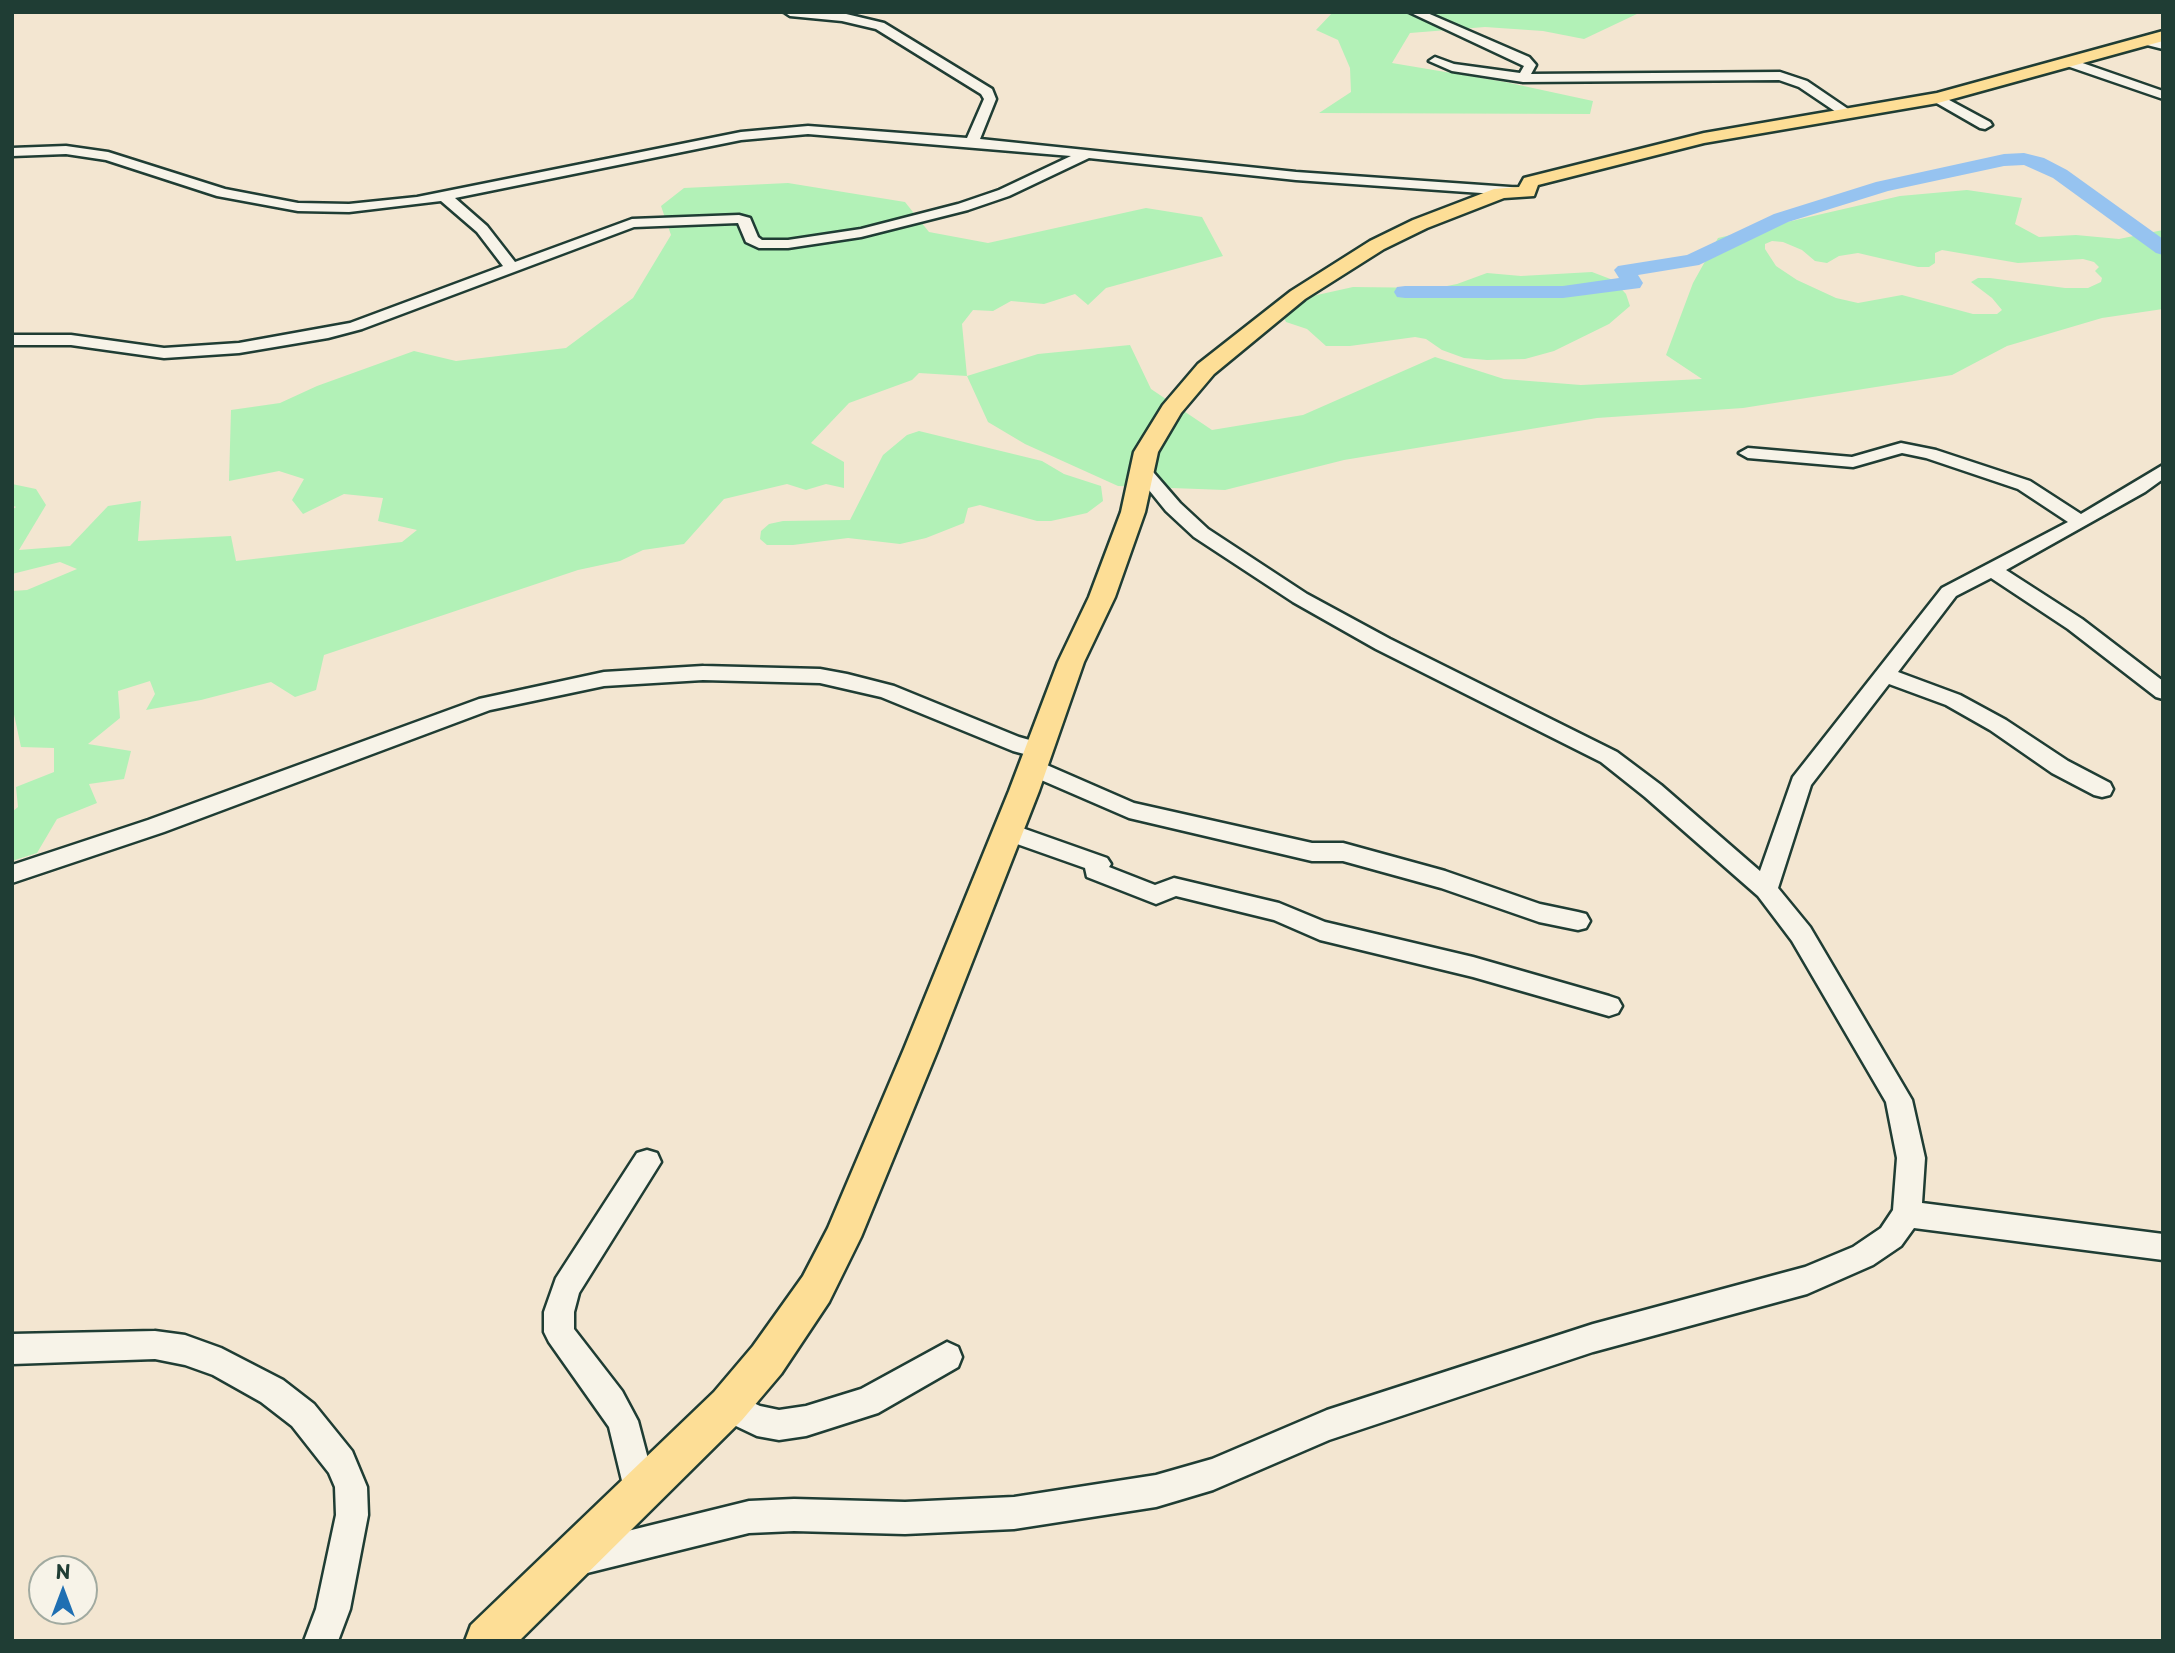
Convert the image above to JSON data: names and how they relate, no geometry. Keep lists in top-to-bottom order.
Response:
{
  "north": "top"
}
